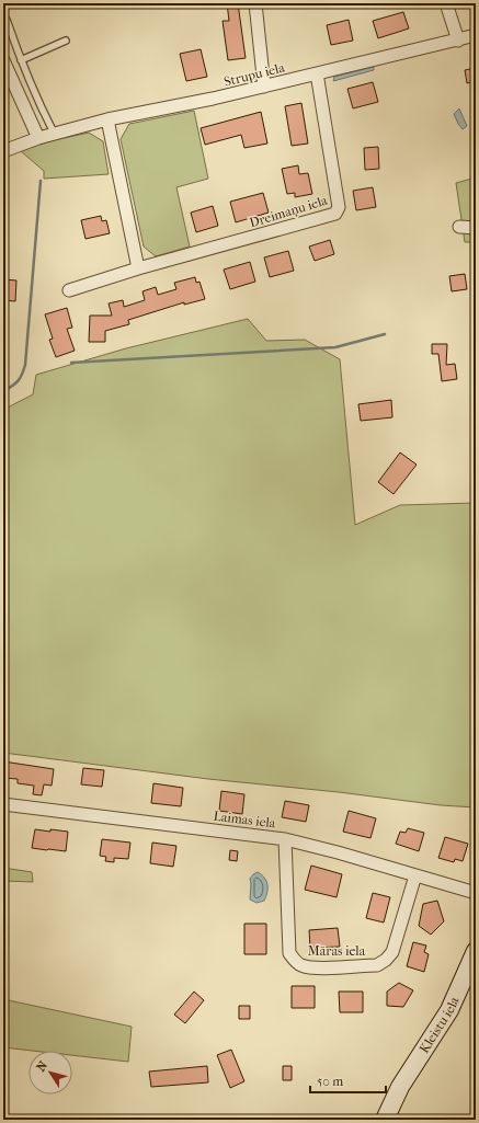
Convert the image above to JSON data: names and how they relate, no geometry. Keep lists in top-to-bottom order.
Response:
{
  "streets": {
    "street": [
      "Strupu iela",
      "Dreimaņu iela",
      "Laimas iela",
      "Māras iela",
      "Kleistu iela"
    ]
  },
  "crossings": [
    ["Strupu iela", "Dreimaņu iela"],
    ["Laimas iela", "Māras iela"]
  ],
  "scale_bar": "50 m",
  "north": "top left"
}
